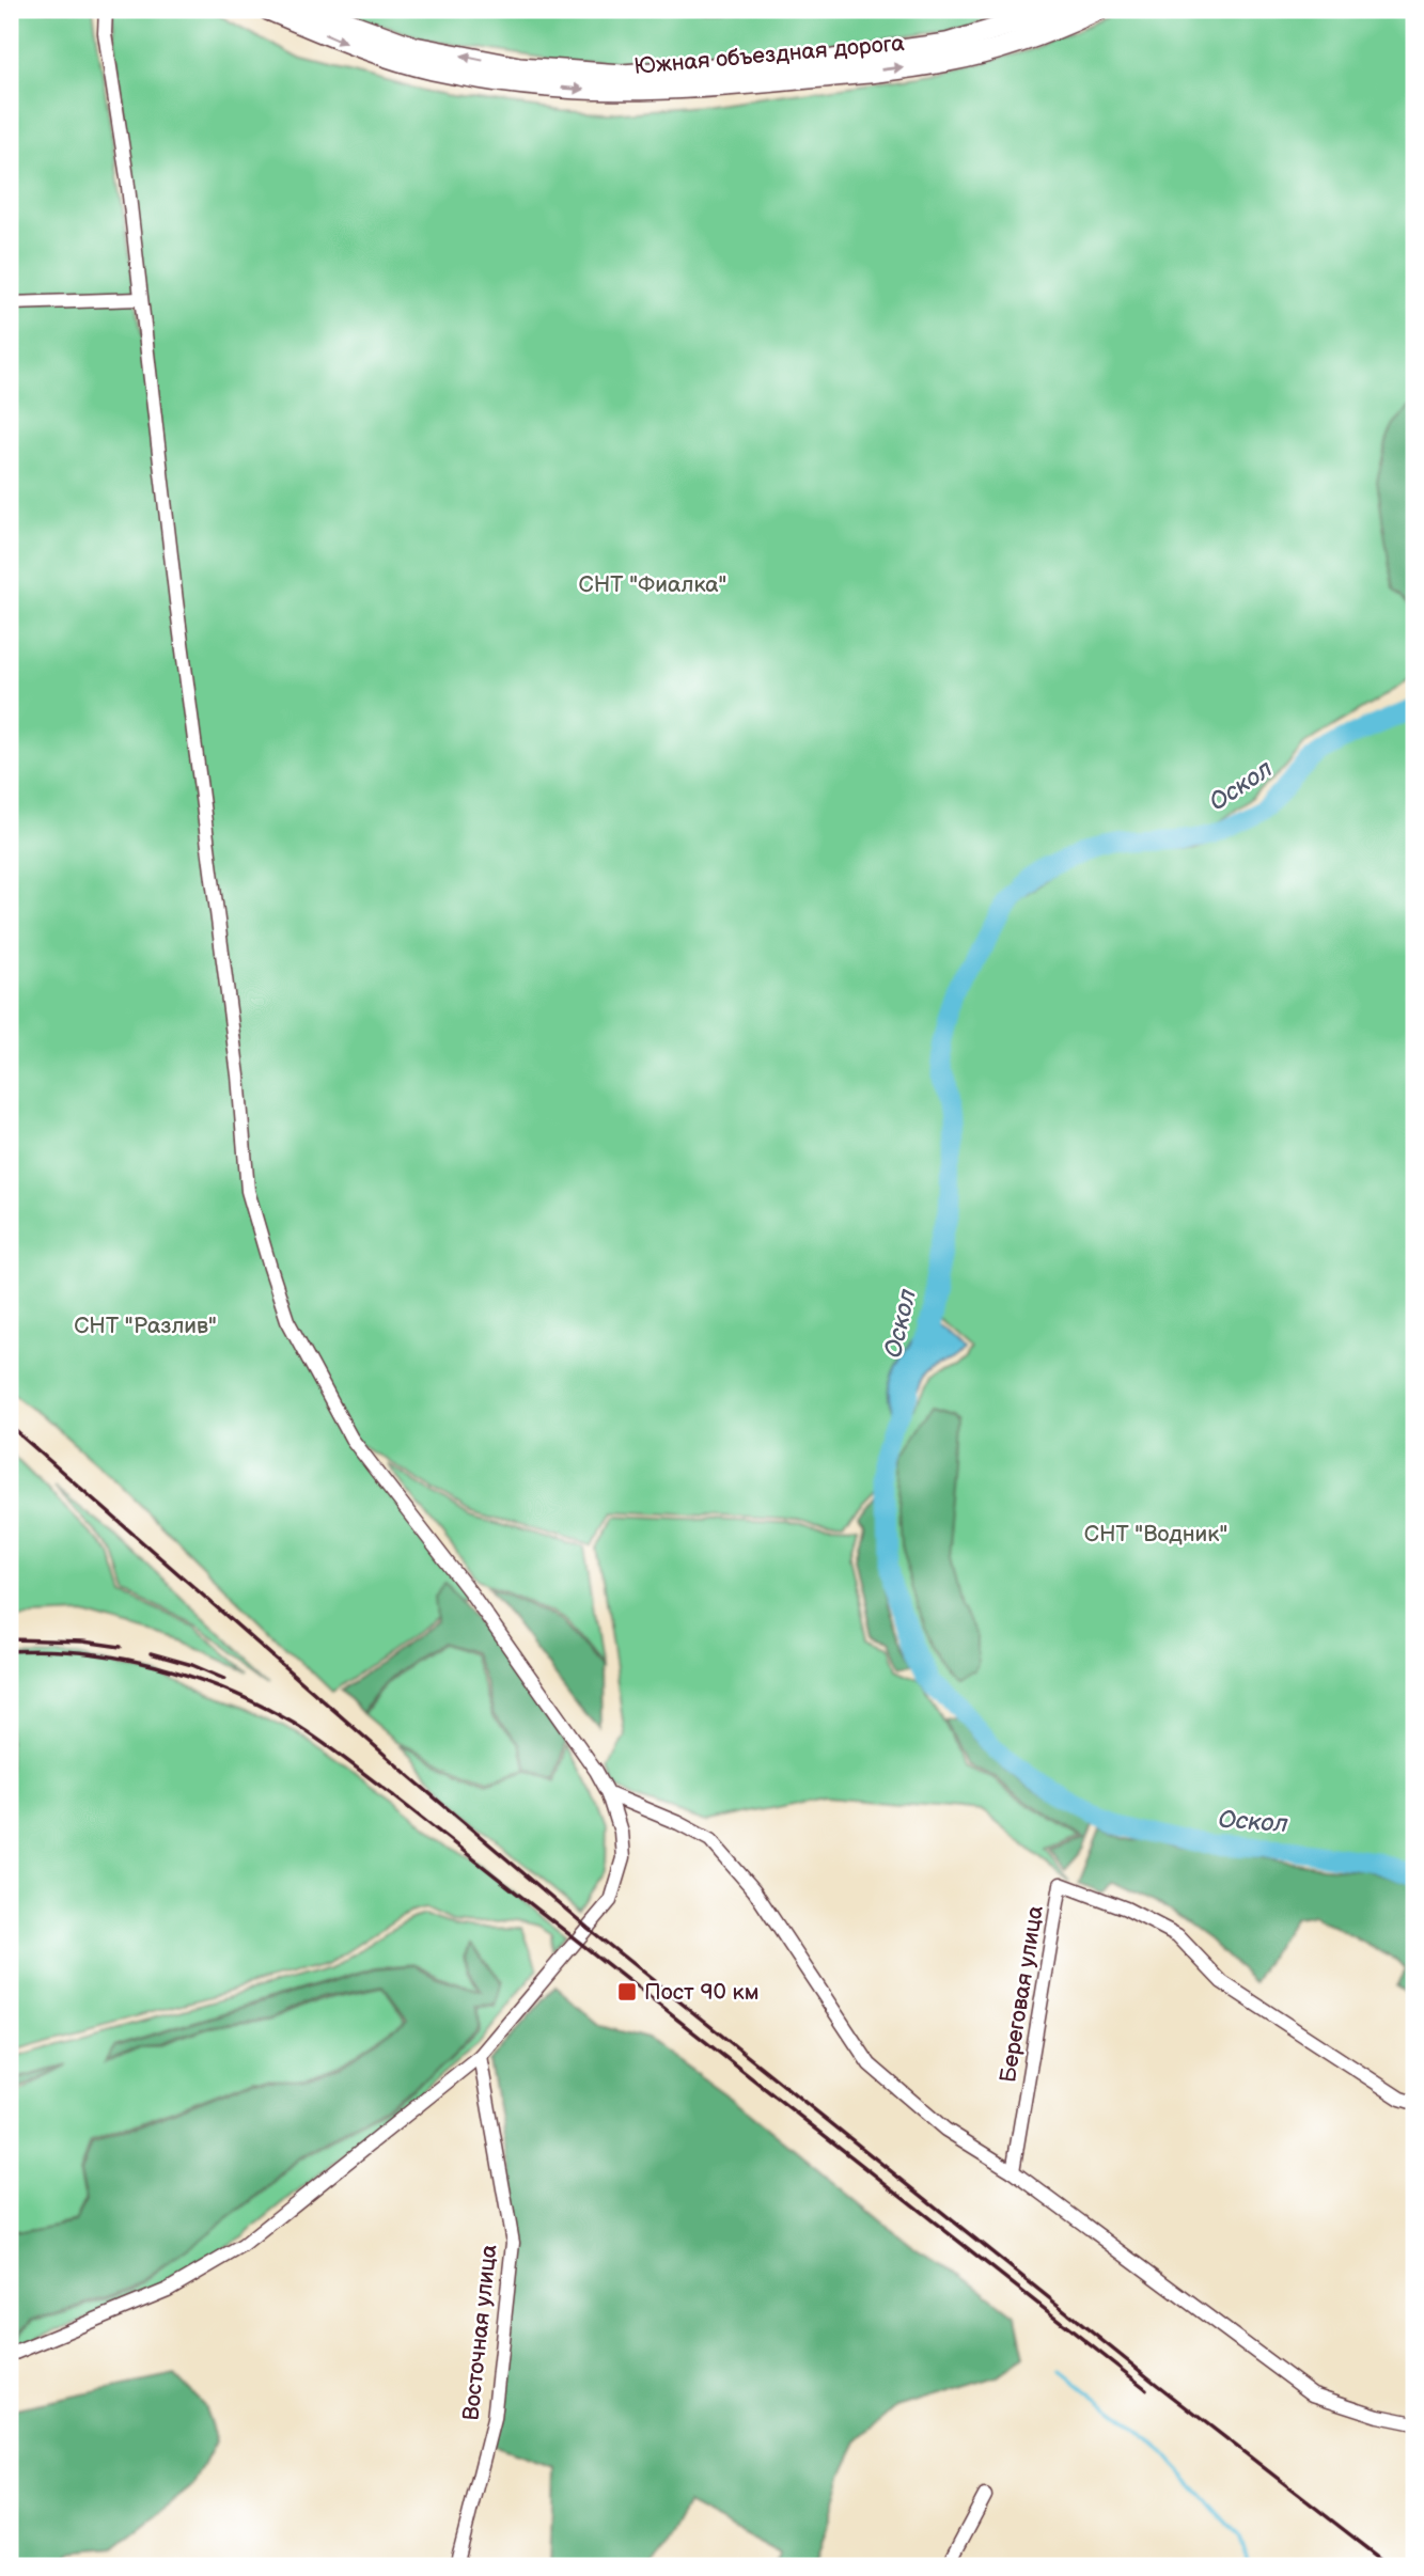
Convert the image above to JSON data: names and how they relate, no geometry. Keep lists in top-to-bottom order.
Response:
{
  "streets": {
    "main road": ["Южная объездная дорога"],
    "street": ["Береговая улица", "Восточная улица"]
  },
  "water": ["Оскол"],
  "parks": ["СНТ \"Фиалка\"", "СНТ \"Разлив\"", "СНТ \"Водник\""],
  "places": {
    "transit": ["Пост 90 км"]
  }
}
